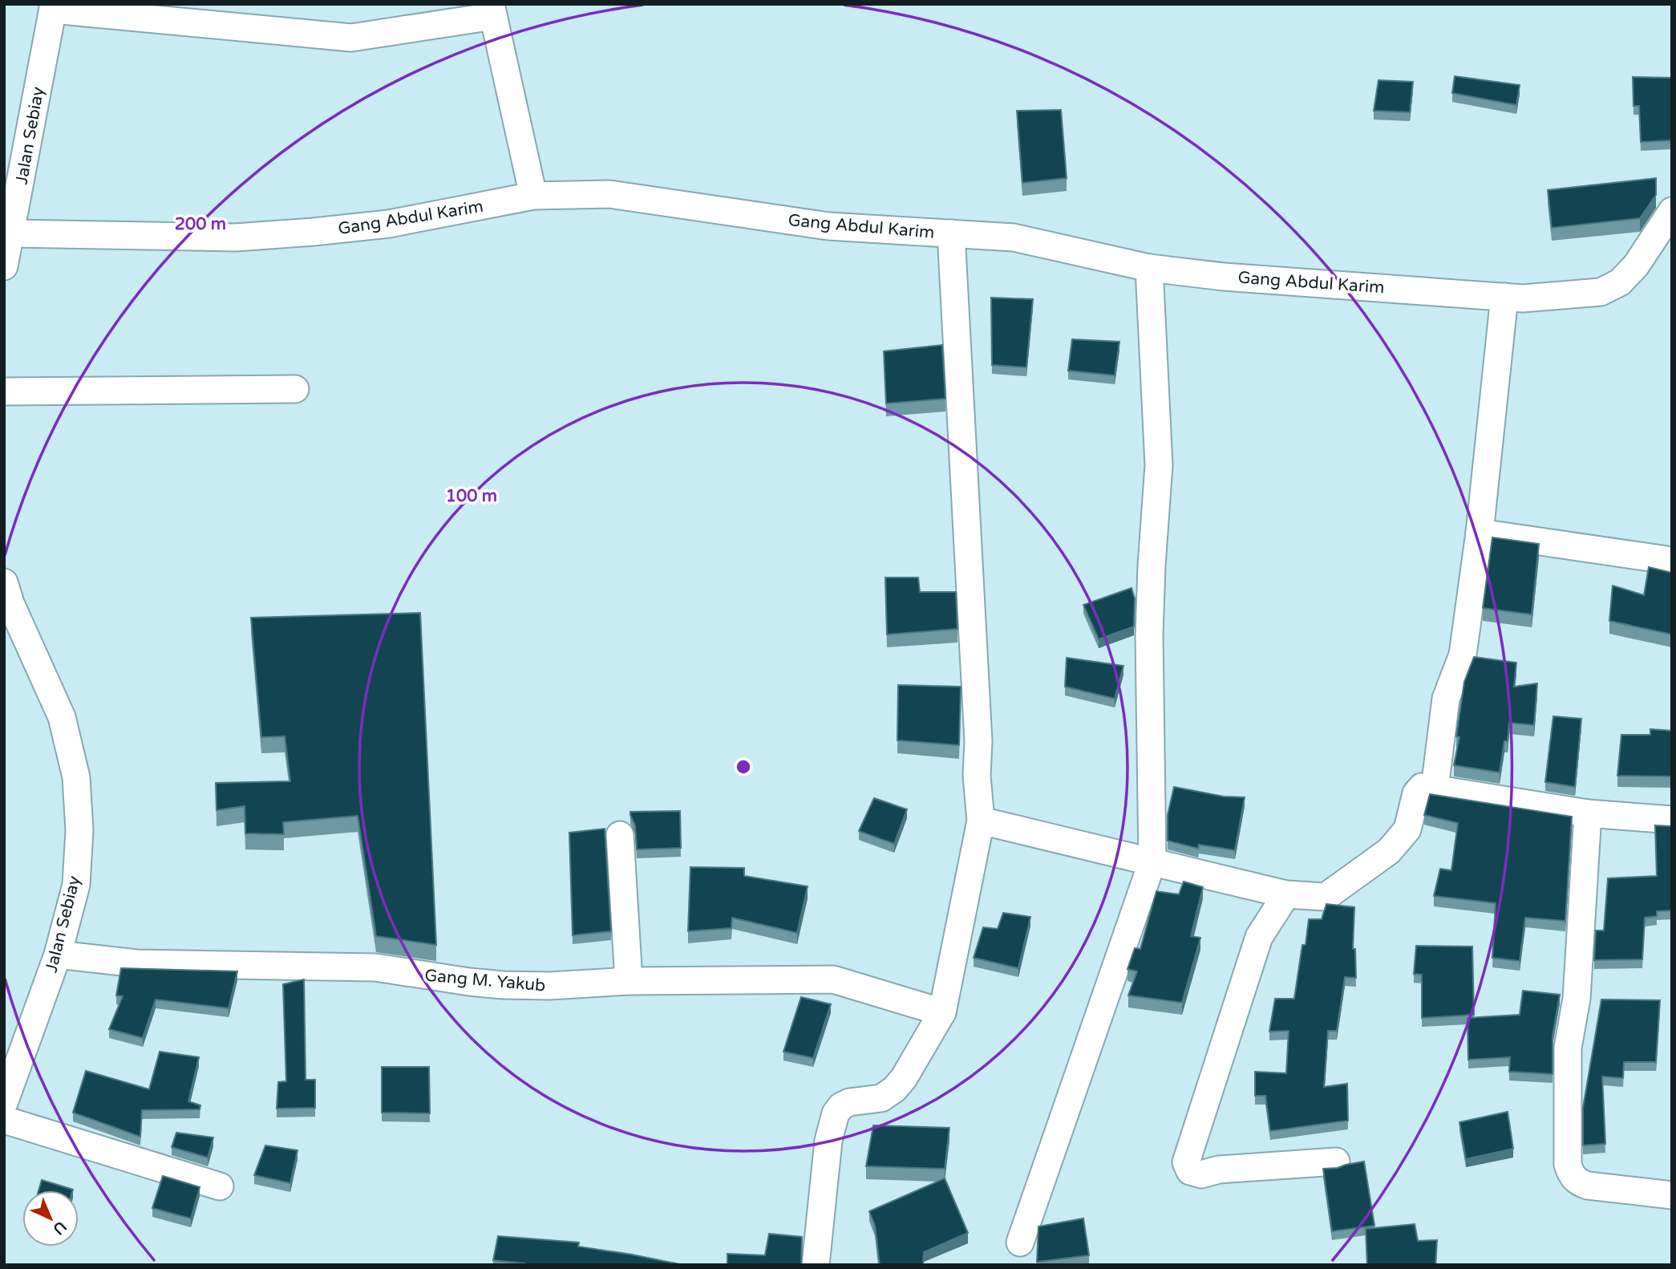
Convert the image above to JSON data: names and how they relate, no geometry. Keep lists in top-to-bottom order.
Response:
{
  "streets": {
    "street": ["Jalan Sebiay", "Gang Abdul Karim", "Gang M. Yakub"]
  },
  "crossings": [
    ["Jalan Sebiay", "Gang Abdul Karim"],
    ["Jalan Sebiay", "Gang M. Yakub"]
  ],
  "north": "bottom right",
  "rings": ["200 m", "100 m"]
}
